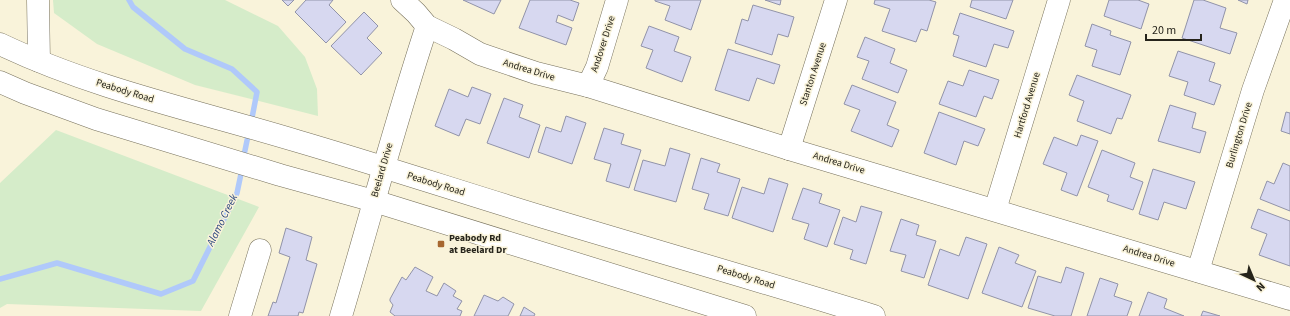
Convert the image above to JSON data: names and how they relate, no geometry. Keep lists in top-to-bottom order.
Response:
{
  "streets": {
    "street": [
      "Andover Drive",
      "Andrea Drive",
      "Stanton Avenue",
      "Peabody Road",
      "Hartford Avenue",
      "Burlington Drive",
      "Beelard Drive"
    ]
  },
  "crossings": [
    ["Andover Drive", "Andrea Drive"],
    ["Andrea Drive", "Stanton Avenue"],
    ["Andrea Drive", "Hartford Avenue"],
    ["Andrea Drive", "Burlington Drive"],
    ["Andrea Drive", "Beelard Drive"],
    ["Peabody Road", "Beelard Drive"]
  ],
  "water": ["Alamo Creek"],
  "places": {
    "transit": ["Peabody Rd at Beelard Dr"]
  },
  "scale_bar": "20 m",
  "north": "bottom right"
}
